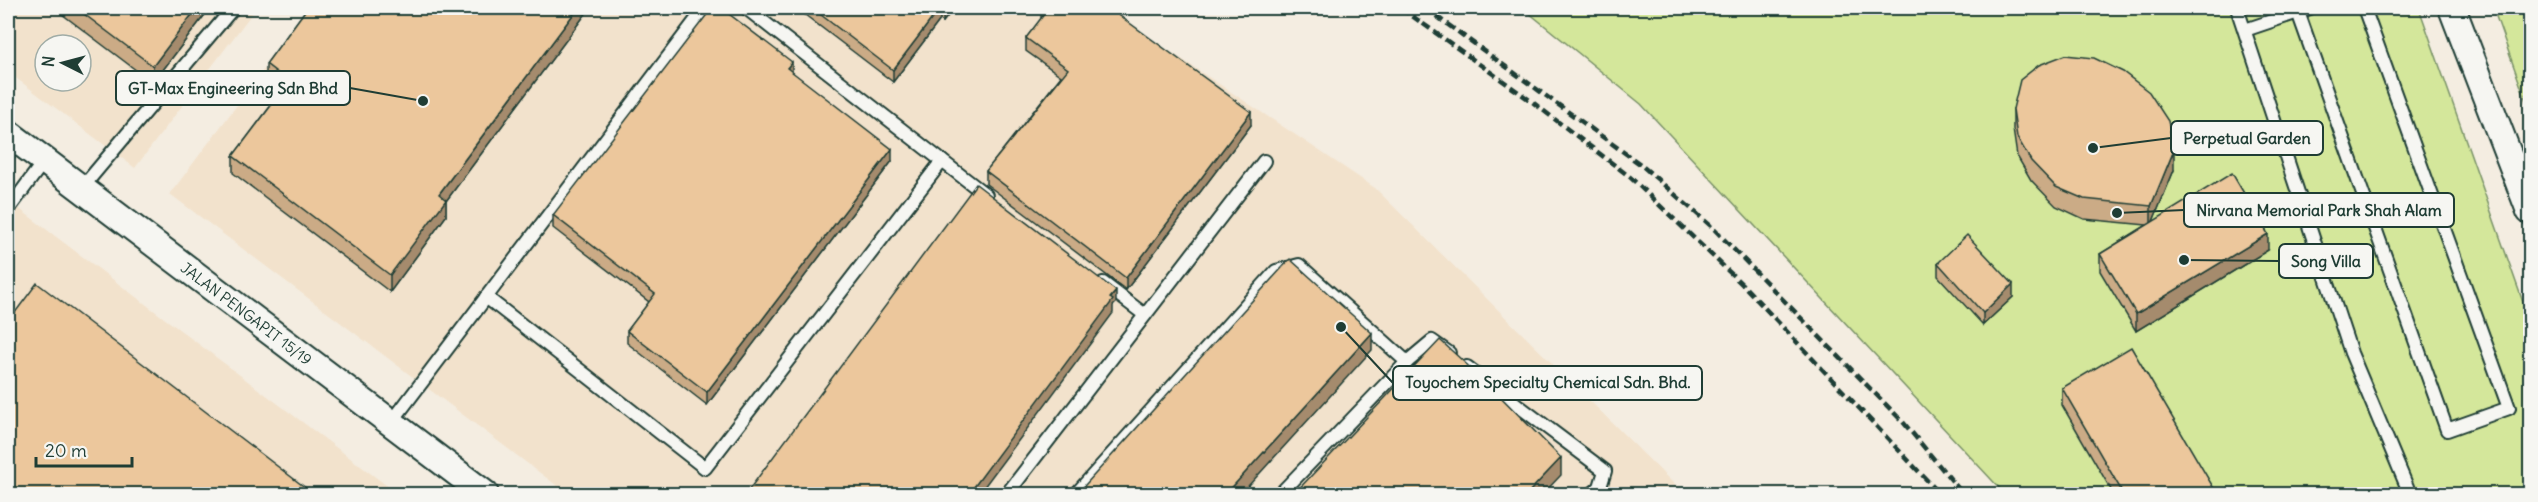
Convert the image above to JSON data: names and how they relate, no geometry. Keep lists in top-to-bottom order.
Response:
{
  "streets": {
    "street": ["JALAN PENGAPIT 15/19"]
  },
  "places": [
    "GT-Max Engineering Sdn Bhd",
    "Perpetual Garden",
    "Nirvana Memorial Park Shah Alam",
    "Song Villa",
    "Toyochem Specialty Chemical Sdn. Bhd."
  ],
  "scale_bar": "20 m",
  "north": "left"
}
